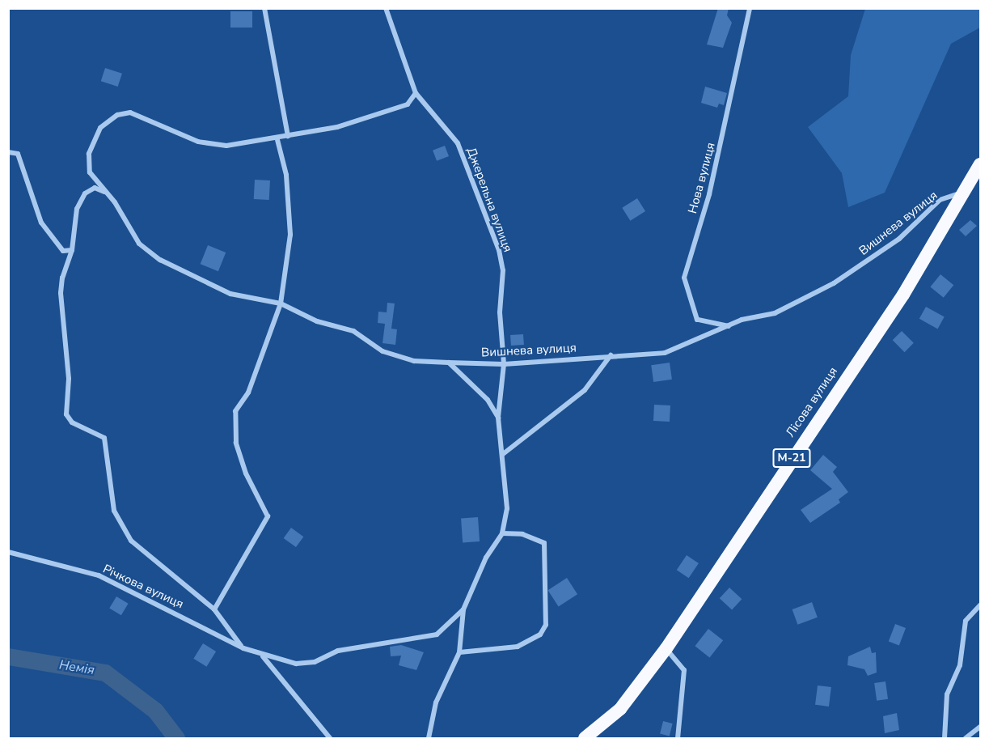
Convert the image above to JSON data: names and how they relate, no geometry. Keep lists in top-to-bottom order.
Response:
{
  "streets": {
    "highway": ["Лісова вулиця", "М-21"],
    "street": [
      "Нова вулиця",
      "Джерельна вулиця",
      "Вишнева вулиця",
      "Річкова вулиця"
    ]
  },
  "crossings": [
    ["Нова вулиця", "Вишнева вулиця"],
    ["Джерельна вулиця", "Вишнева вулиця"],
    ["Джерельна вулиця", "Річкова вулиця"],
    ["Вишнева вулиця", "Лісова вулиця"]
  ],
  "water": ["Немія"]
}
